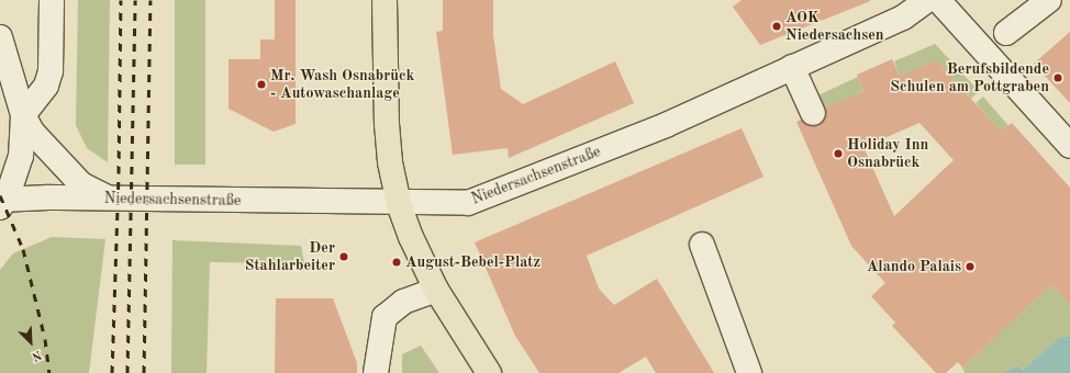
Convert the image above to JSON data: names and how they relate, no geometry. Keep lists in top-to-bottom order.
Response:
{
  "streets": {
    "street": ["Niedersachsenstraße"]
  },
  "places": [
    "AOK Niedersachsen",
    "Berufsbildende Schulen am Pottgraben",
    "Mr. Wash Osnabrück - Autowaschanlage",
    "Holiday Inn Osnabrück",
    "Der Stahlarbeiter",
    "August-Bebel-Platz",
    "Alando Palais"
  ],
  "north": "bottom right"
}
